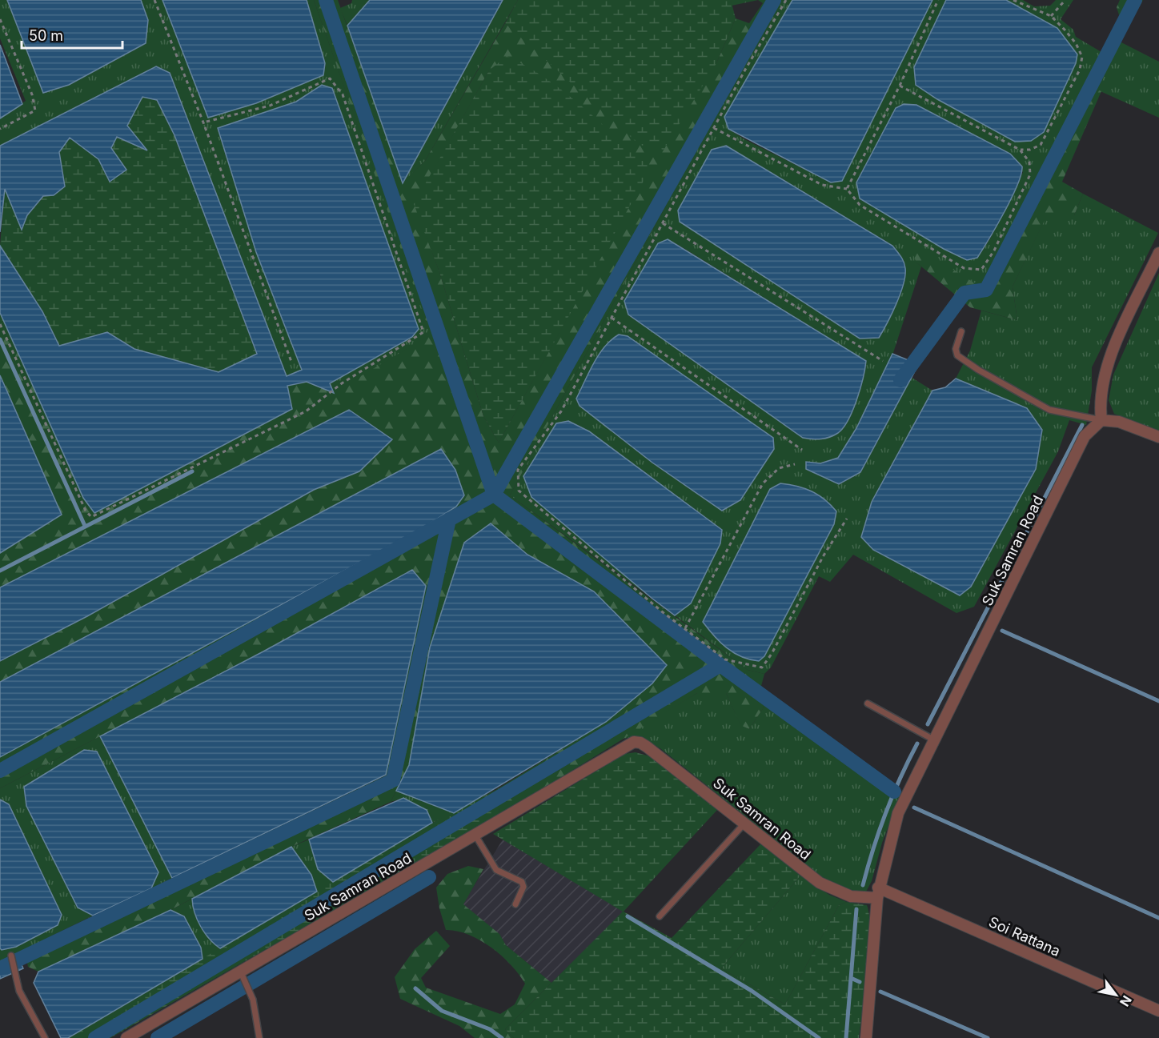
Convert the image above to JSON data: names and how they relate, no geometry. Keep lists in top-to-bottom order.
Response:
{
  "streets": {
    "street": ["Suk Samran Road", "Soi Rattana"]
  },
  "crossings": [
    ["Suk Samran Road", "Soi Rattana"]
  ],
  "scale_bar": "50 m",
  "north": "bottom right"
}
